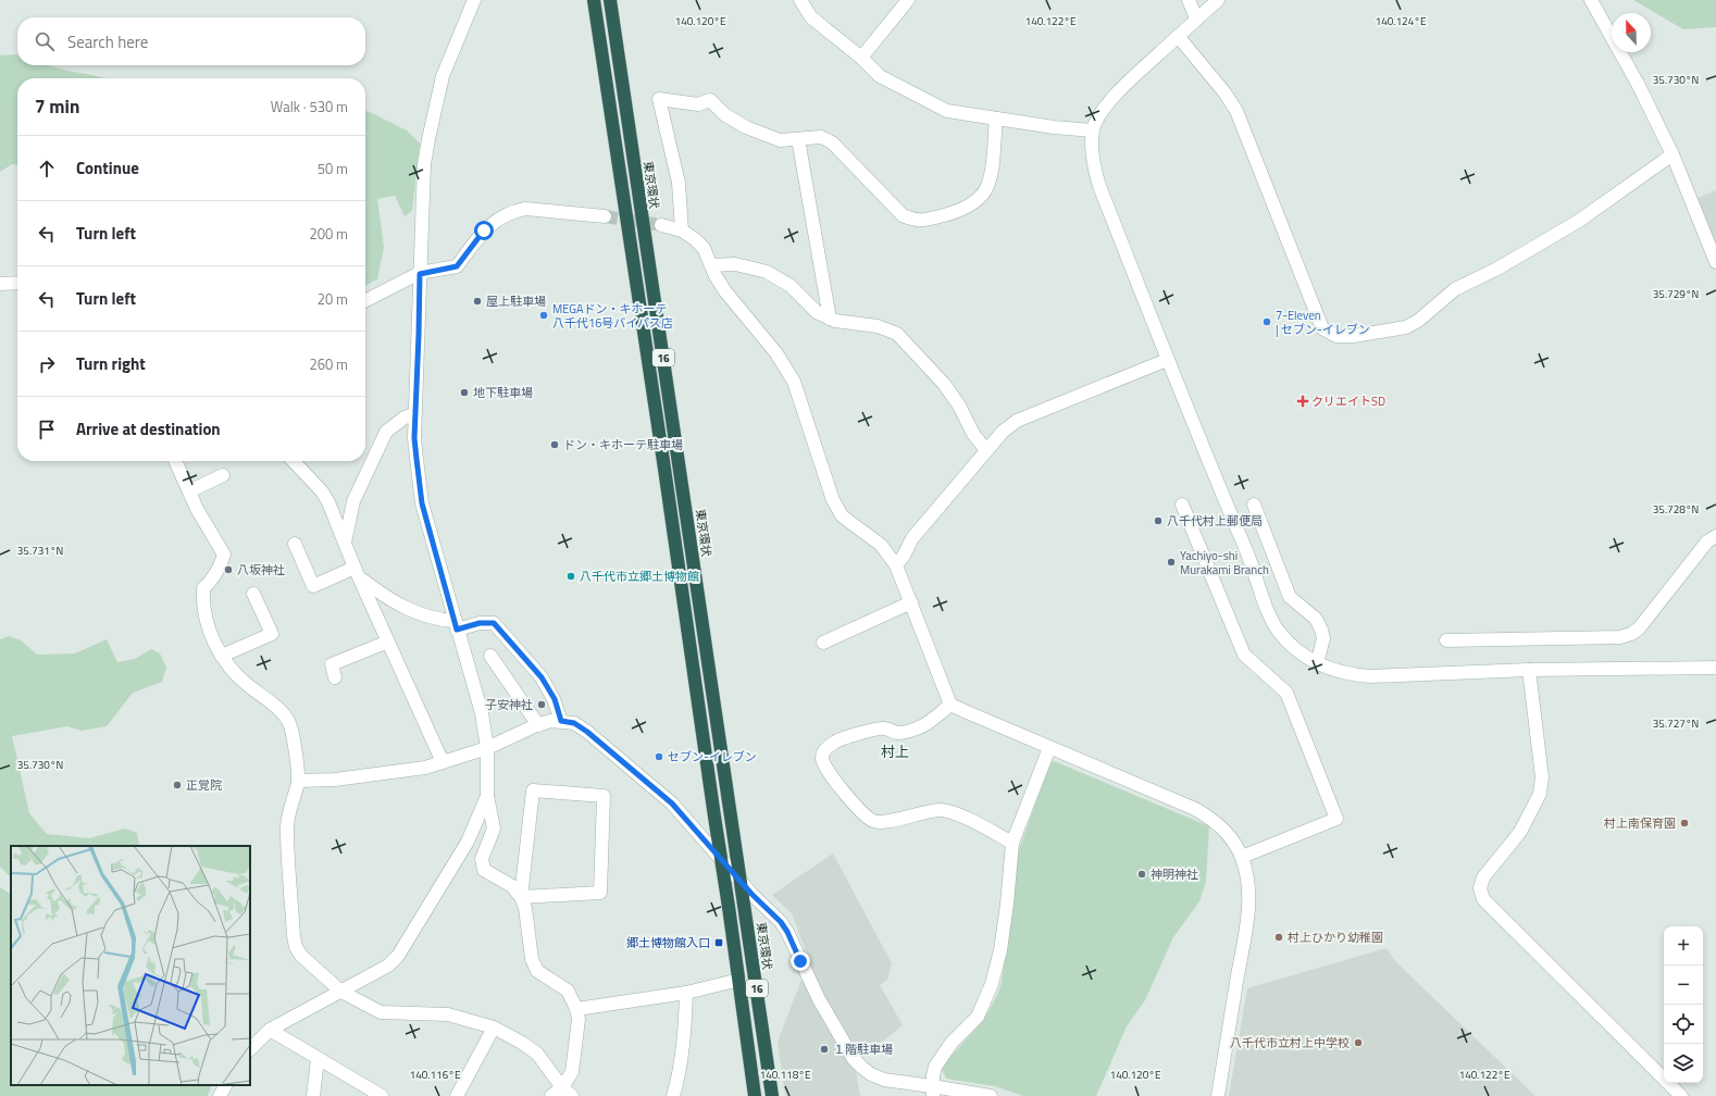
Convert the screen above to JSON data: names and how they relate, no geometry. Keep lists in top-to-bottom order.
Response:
{
  "streets": {
    "highway": ["東京環状", "16"]
  },
  "districts": ["村上"],
  "places": {
    "other": [
      "屋上駐車場",
      "MEGAドン・キホーテ 八千代16号バイパス店",
      "7-Eleven | セブン-イレブン",
      "地下駐車場",
      "ドン・キホーテ駐車場",
      "八千代村上郵便局",
      "Yachiyo-shi Murakami Branch",
      "八坂神社",
      "八千代市立郷土博物館",
      "子安神社",
      "セブン-イレブン",
      "正覚院",
      "村上南保育園",
      "神明神社",
      "村上ひかり幼稚園",
      "八千代市立村上中学校",
      "１階駐車場"
    ],
    "health": ["クリエイトSD"],
    "transit": ["郷土博物館入口"]
  },
  "north": "top",
  "page": {
    "search": "Search here",
    "heading": ["7 min", "Walk · 530 m"],
    "list": [
      ["Continue", "50 m"],
      ["Turn left", "200 m"],
      ["Turn left", "20 m"],
      ["Turn right", "260 m"],
      "Arrive at destination"
    ],
    "map_buttons": ["+", "−"]
  },
  "coordinates": [
    "140.120°E",
    "140.122°E",
    "140.124°E",
    "35.730°N",
    "35.729°N",
    "35.728°N",
    "35.731°N",
    "35.727°N",
    "140.116°E",
    "140.118°E"
  ]
}
